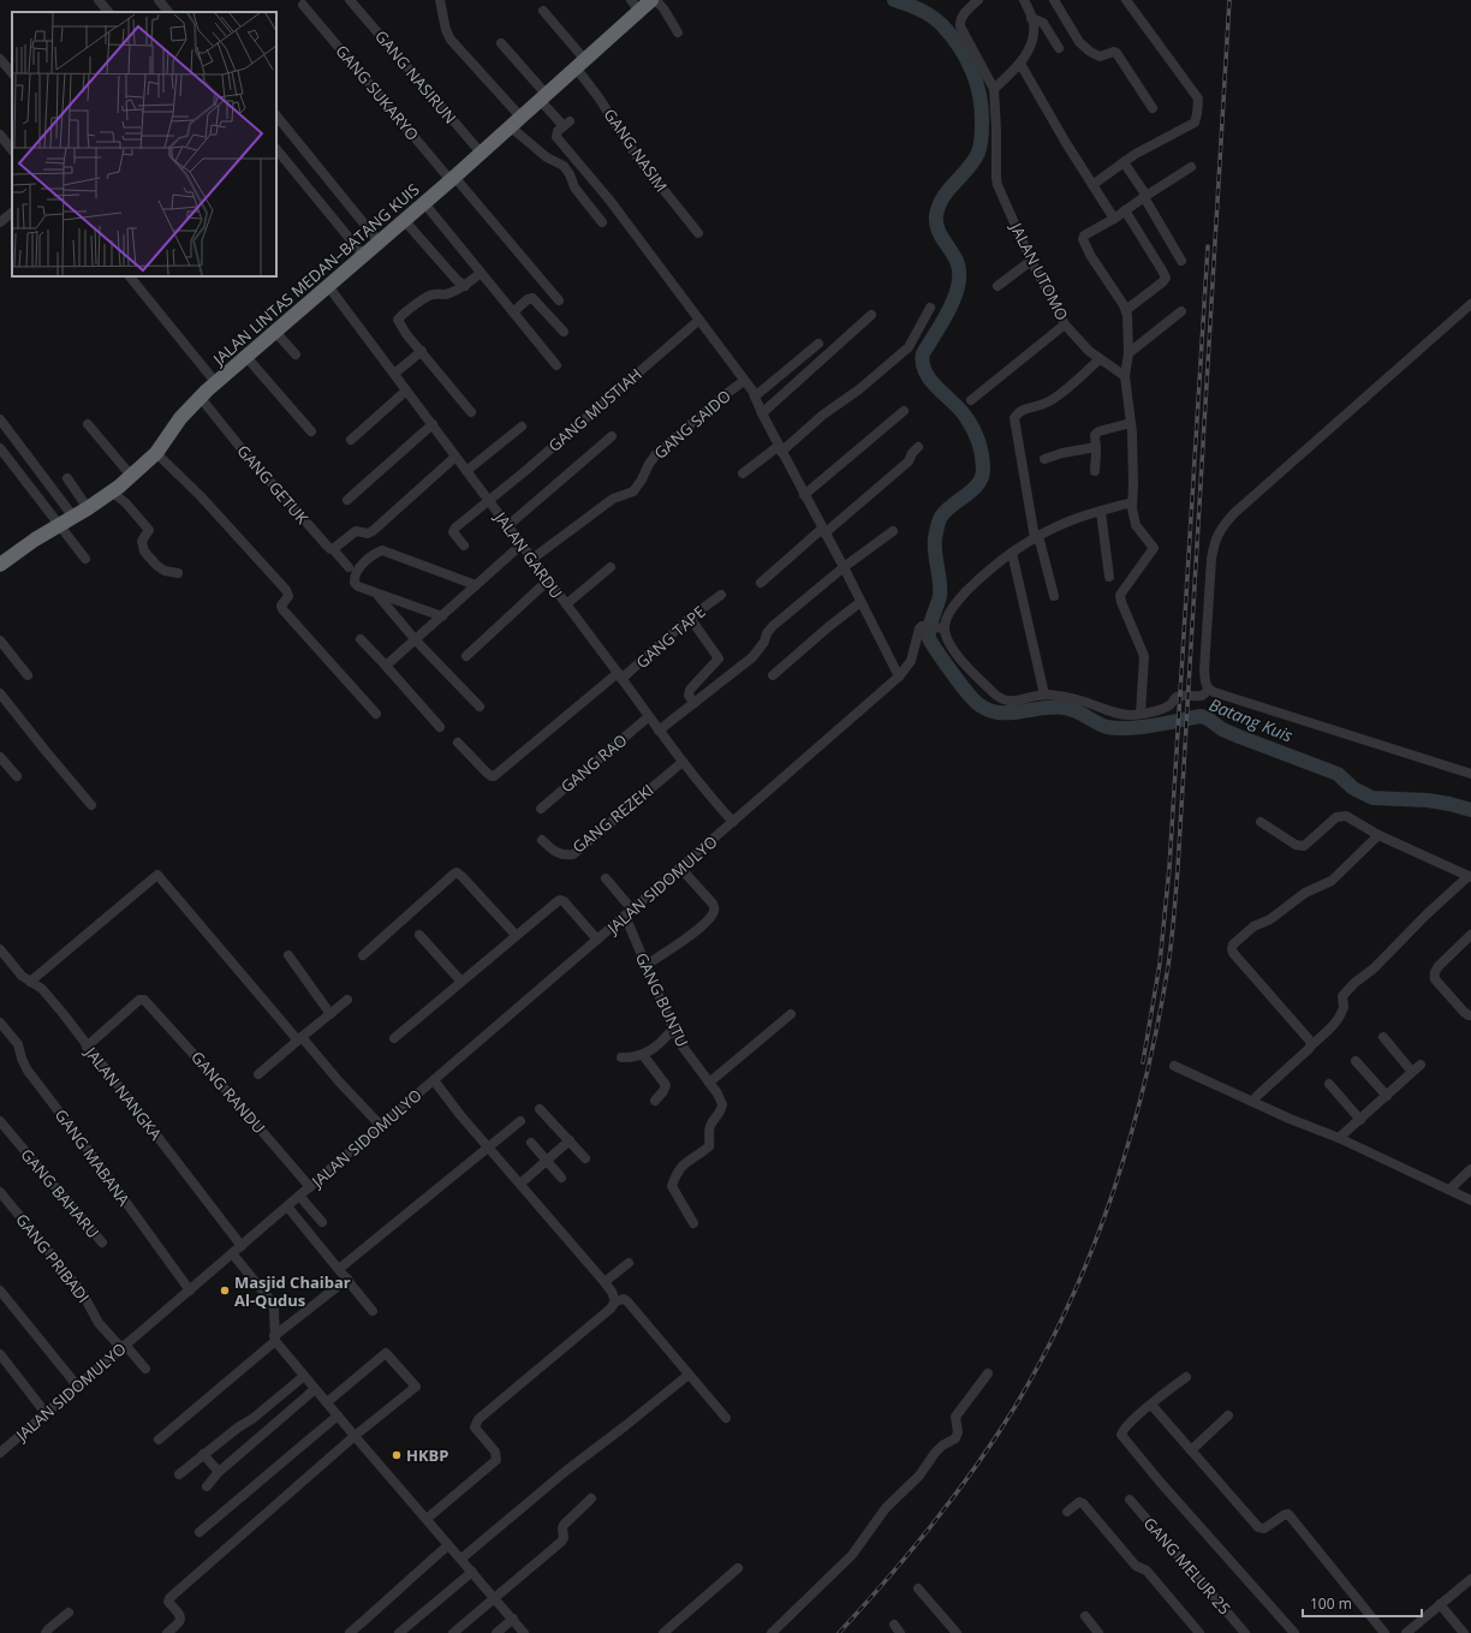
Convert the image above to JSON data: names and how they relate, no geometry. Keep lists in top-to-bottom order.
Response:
{
  "streets": {
    "highway": ["JALAN LINTAS MEDAN–BATANG KUIS"],
    "street": [
      "GANG NASIRUN",
      "GANG SUKARYO",
      "GANG NASIM",
      "JALAN UTOMO",
      "GANG MUSTIAH",
      "GANG SAIDO",
      "GANG GETUK",
      "JALAN GARDU",
      "GANG TAPE",
      "GANG RAO",
      "GANG REZEKI",
      "JALAN SIDOMULYO",
      "GANG BUNTU",
      "GANG RANDU",
      "JALAN NANGKA",
      "GANG MABANA",
      "GANG BAHARU",
      "GANG PRIBADI",
      "GANG MELUR 25"
    ]
  },
  "crossings": [
    ["GANG NASIRUN", "JALAN LINTAS MEDAN–BATANG KUIS"],
    ["GANG SUKARYO", "JALAN LINTAS MEDAN–BATANG KUIS"],
    ["GANG NASIM", "JALAN LINTAS MEDAN–BATANG KUIS"],
    ["JALAN LINTAS MEDAN–BATANG KUIS", "GANG GETUK"],
    ["JALAN LINTAS MEDAN–BATANG KUIS", "JALAN GARDU"],
    ["GANG MUSTIAH", "JALAN GARDU"],
    ["GANG SAIDO", "JALAN GARDU"],
    ["JALAN GARDU", "GANG TAPE"],
    ["JALAN GARDU", "GANG RAO"],
    ["JALAN GARDU", "GANG REZEKI"],
    ["JALAN GARDU", "JALAN SIDOMULYO"],
    ["JALAN SIDOMULYO", "GANG BUNTU"],
    ["JALAN SIDOMULYO", "GANG RANDU"],
    ["JALAN SIDOMULYO", "JALAN NANGKA"],
    ["JALAN SIDOMULYO", "GANG MABANA"],
    ["JALAN SIDOMULYO", "GANG PRIBADI"],
    ["GANG RANDU", "JALAN NANGKA"]
  ],
  "water": ["Batang Kuis"],
  "places": ["Masjid Chaibar Al-Qudus", "HKBP"],
  "scale_bar": "100 m"
}
